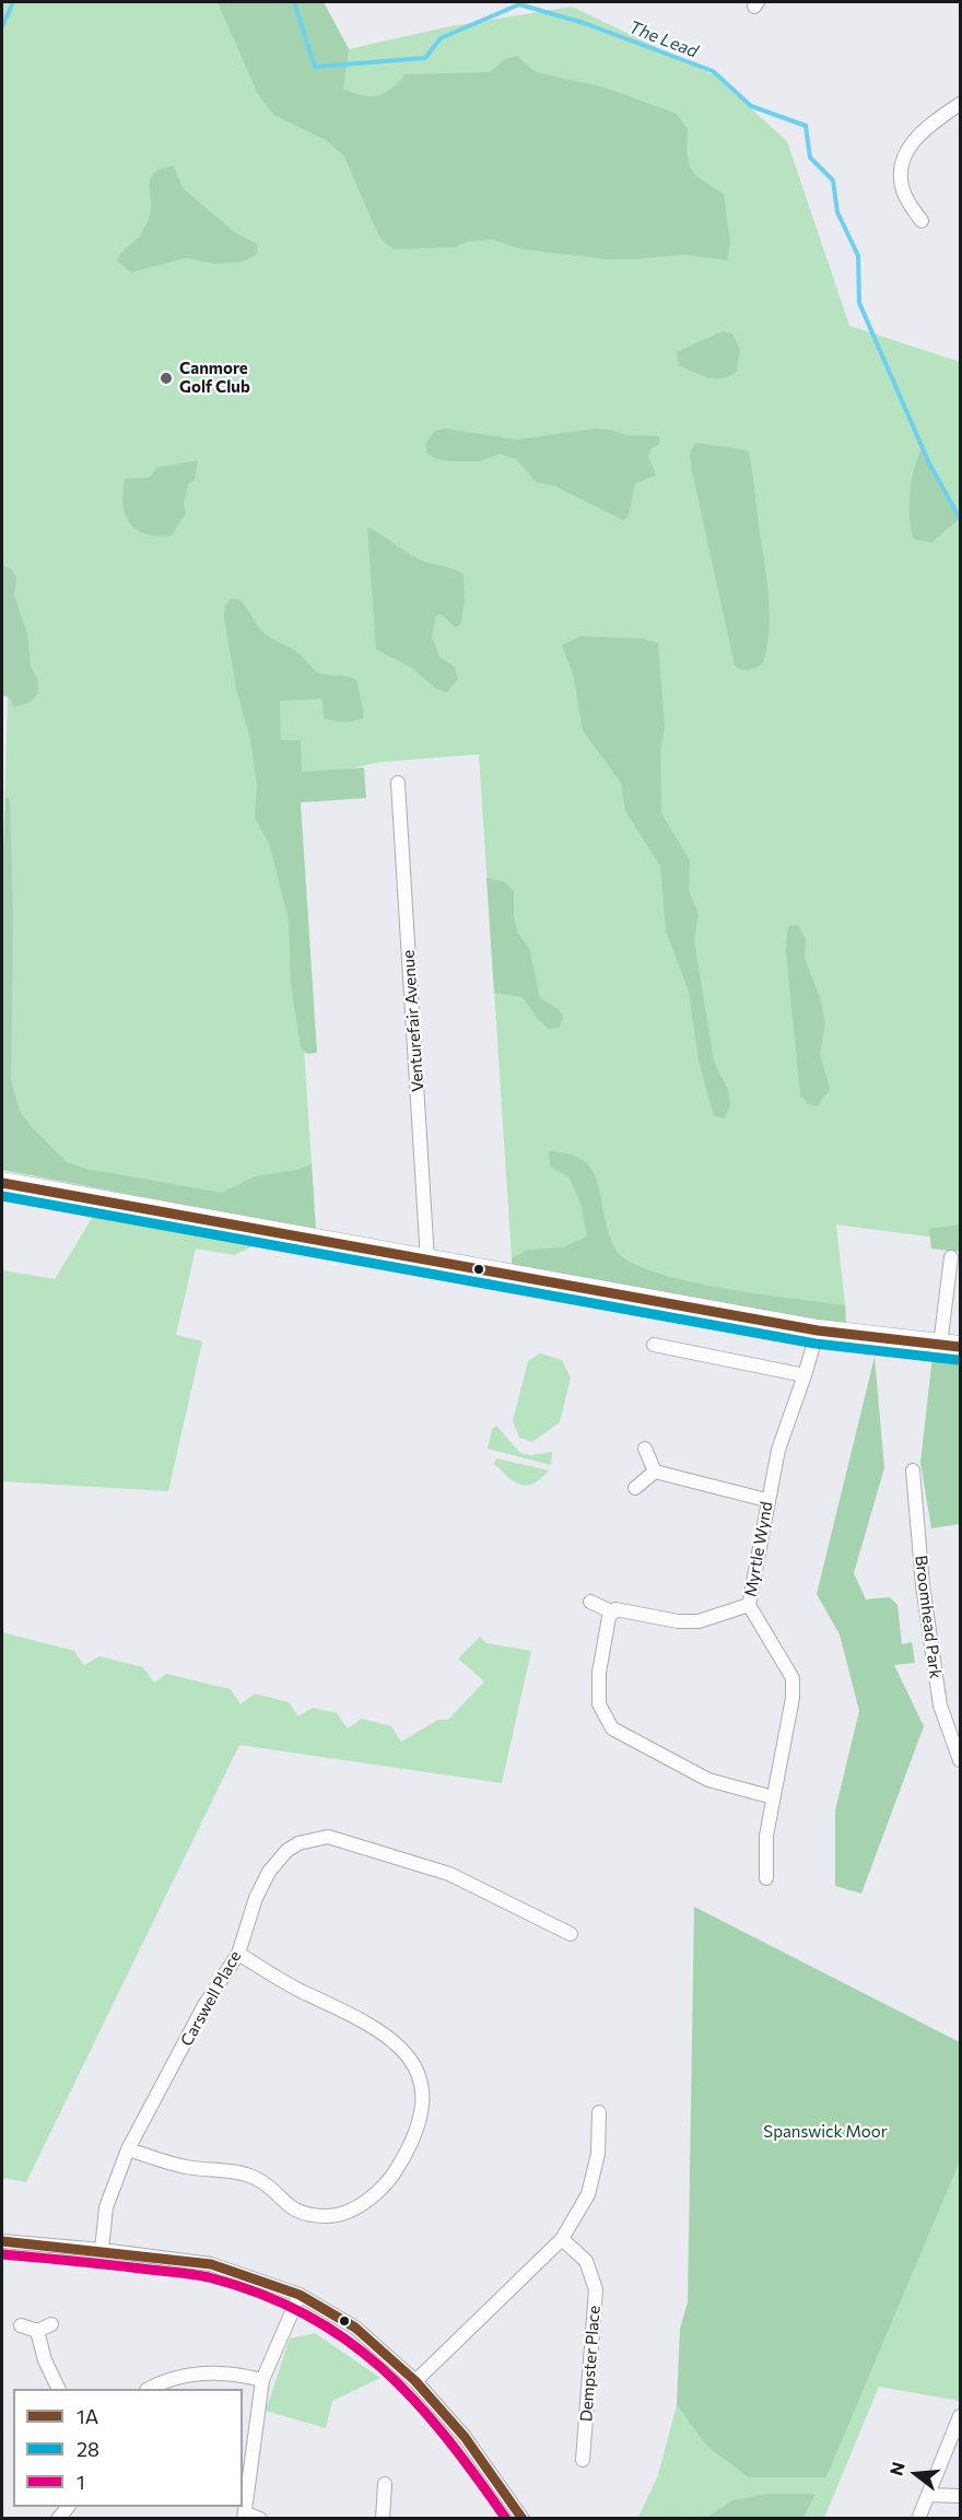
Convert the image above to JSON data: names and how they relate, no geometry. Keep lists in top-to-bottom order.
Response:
{
  "streets": {
    "street": [
      "Venturefair Avenue",
      "Myrtle Wynd",
      "Broomhead Park",
      "Carswell Place",
      "Dempster Place"
    ]
  },
  "water": ["The Lead"],
  "parks": ["Spanswick Moor"],
  "places": ["Canmore Golf Club"],
  "lines": ["transit line 1A", "transit line 28", "transit line 1"],
  "legend": ["1A", "28", "1"],
  "north": "left"
}
